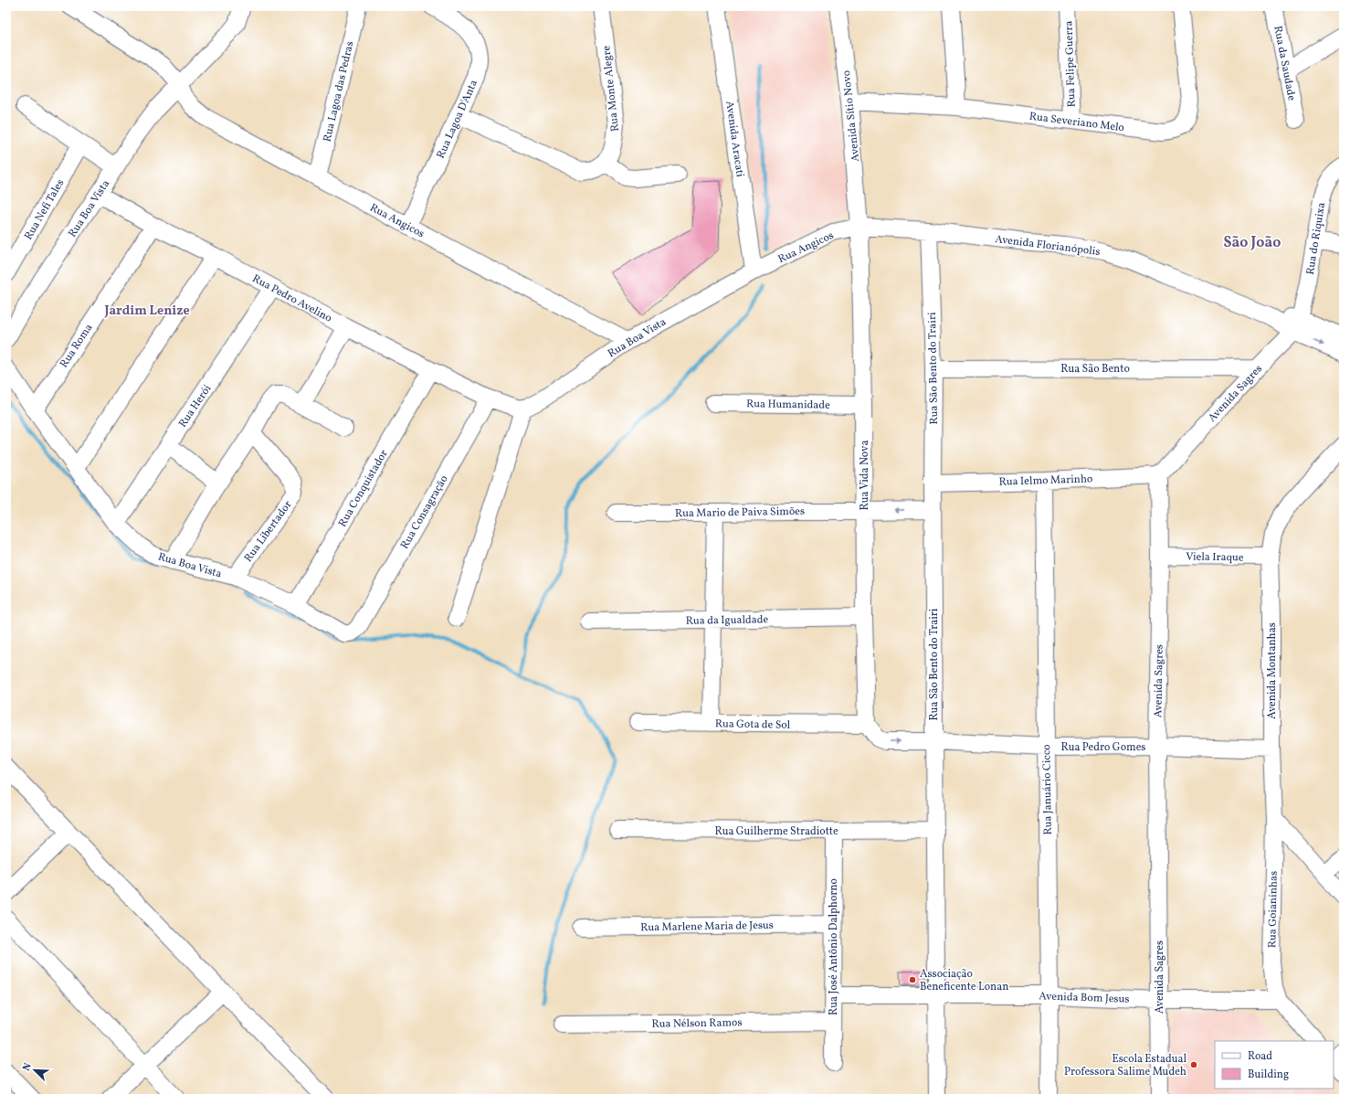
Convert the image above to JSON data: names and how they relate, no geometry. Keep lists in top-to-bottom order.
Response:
{
  "streets": {
    "street": [
      "Rua da Saudade",
      "Rua Felipe Guerra",
      "Rua Monte Alegre",
      "Rua Lagoa das Pedras",
      "Avenida Sítio Novo",
      "Rua Lagoa D'Anta",
      "Rua Severiano Melo",
      "Avenida Aracati",
      "Rua Boa Vista",
      "Rua Nefi Tales",
      "Rua Angicos",
      "Rua do Riquixa",
      "Avenida Florianópolis",
      "Rua Pedro Avelino",
      "Rua Roma",
      "Rua São Bento do Trairi",
      "Rua São Bento",
      "Avenida Sagres",
      "Rua Humanidade",
      "Rua Herói",
      "Rua Vida Nova",
      "Rua Ielmo Marinho",
      "Rua Conquistador",
      "Rua Consagração",
      "Rua Mario de Paiva Simões",
      "Rua Libertador",
      "Viela Iraque",
      "Rua da Igualdade",
      "Avenida Montanhas",
      "Rua Gota de Sol",
      "Rua Pedro Gomes",
      "Rua Januário Cicco",
      "Rua Guilherme Stradiotte",
      "Rua Goianinhas",
      "Rua Marlene Maria de Jesus",
      "Rua José Antônio Dalphorno",
      "Avenida Bom Jesus",
      "Rua Nélson Ramos"
    ]
  },
  "crossings": [
    ["Rua Felipe Guerra", "Rua Severiano Melo"],
    ["Rua Lagoa das Pedras", "Rua Angicos"],
    ["Avenida Sítio Novo", "Rua Severiano Melo"],
    ["Avenida Sítio Novo", "Rua Angicos"],
    ["Avenida Sítio Novo", "Avenida Florianópolis"],
    ["Avenida Sítio Novo", "Rua Vida Nova"],
    ["Rua Lagoa D'Anta", "Rua Angicos"],
    ["Avenida Aracati", "Rua Boa Vista"],
    ["Avenida Aracati", "Rua Angicos"],
    ["Rua Boa Vista", "Rua Angicos"],
    ["Rua Boa Vista", "Rua Pedro Avelino"],
    ["Rua Boa Vista", "Rua Roma"],
    ["Rua Boa Vista", "Rua Herói"],
    ["Rua Boa Vista", "Rua Conquistador"],
    ["Rua Boa Vista", "Rua Consagração"],
    ["Rua Boa Vista", "Rua Libertador"],
    ["Rua Angicos", "Avenida Florianópolis"],
    ["Rua Angicos", "Rua Vida Nova"],
    ["Rua do Riquixa", "Avenida Florianópolis"],
    ["Rua do Riquixa", "Avenida Sagres"],
    ["Avenida Florianópolis", "Rua São Bento do Trairi"],
    ["Avenida Florianópolis", "Avenida Sagres"],
    ["Avenida Florianópolis", "Rua Vida Nova"],
    ["Rua Pedro Avelino", "Rua Roma"],
    ["Rua Pedro Avelino", "Rua Herói"],
    ["Rua Pedro Avelino", "Rua Conquistador"],
    ["Rua Pedro Avelino", "Rua Consagração"],
    ["Rua São Bento do Trairi", "Rua São Bento"],
    ["Rua São Bento do Trairi", "Rua Ielmo Marinho"],
    ["Rua São Bento do Trairi", "Rua Mario de Paiva Simões"],
    ["Rua São Bento do Trairi", "Rua Pedro Gomes"],
    ["Rua São Bento do Trairi", "Rua Guilherme Stradiotte"],
    ["Rua São Bento do Trairi", "Avenida Bom Jesus"],
    ["Rua São Bento", "Avenida Sagres"],
    ["Avenida Sagres", "Rua Ielmo Marinho"],
    ["Avenida Sagres", "Viela Iraque"],
    ["Avenida Sagres", "Rua Pedro Gomes"],
    ["Avenida Sagres", "Avenida Bom Jesus"],
    ["Rua Humanidade", "Rua Vida Nova"],
    ["Rua Vida Nova", "Rua Mario de Paiva Simões"],
    ["Rua Vida Nova", "Rua da Igualdade"],
    ["Rua Vida Nova", "Rua Gota de Sol"],
    ["Rua Vida Nova", "Rua Pedro Gomes"],
    ["Rua Ielmo Marinho", "Rua Januário Cicco"],
    ["Viela Iraque", "Avenida Montanhas"],
    ["Avenida Montanhas", "Rua Pedro Gomes"],
    ["Avenida Montanhas", "Rua Goianinhas"],
    ["Rua Gota de Sol", "Rua Pedro Gomes"],
    ["Rua Pedro Gomes", "Rua Januário Cicco"],
    ["Rua Januário Cicco", "Avenida Bom Jesus"],
    ["Rua Guilherme Stradiotte", "Rua José Antônio Dalphorno"],
    ["Rua Goianinhas", "Avenida Bom Jesus"],
    ["Rua Marlene Maria de Jesus", "Rua José Antônio Dalphorno"],
    ["Rua José Antônio Dalphorno", "Avenida Bom Jesus"],
    ["Rua José Antônio Dalphorno", "Rua Nélson Ramos"]
  ],
  "districts": ["São João", "Jardim Lenize"],
  "places": ["Associação Beneficente Lonan", "Escola Estadual Professora Salime Mudeh"],
  "legend": ["Road", "Building"],
  "north": "top left"
}
